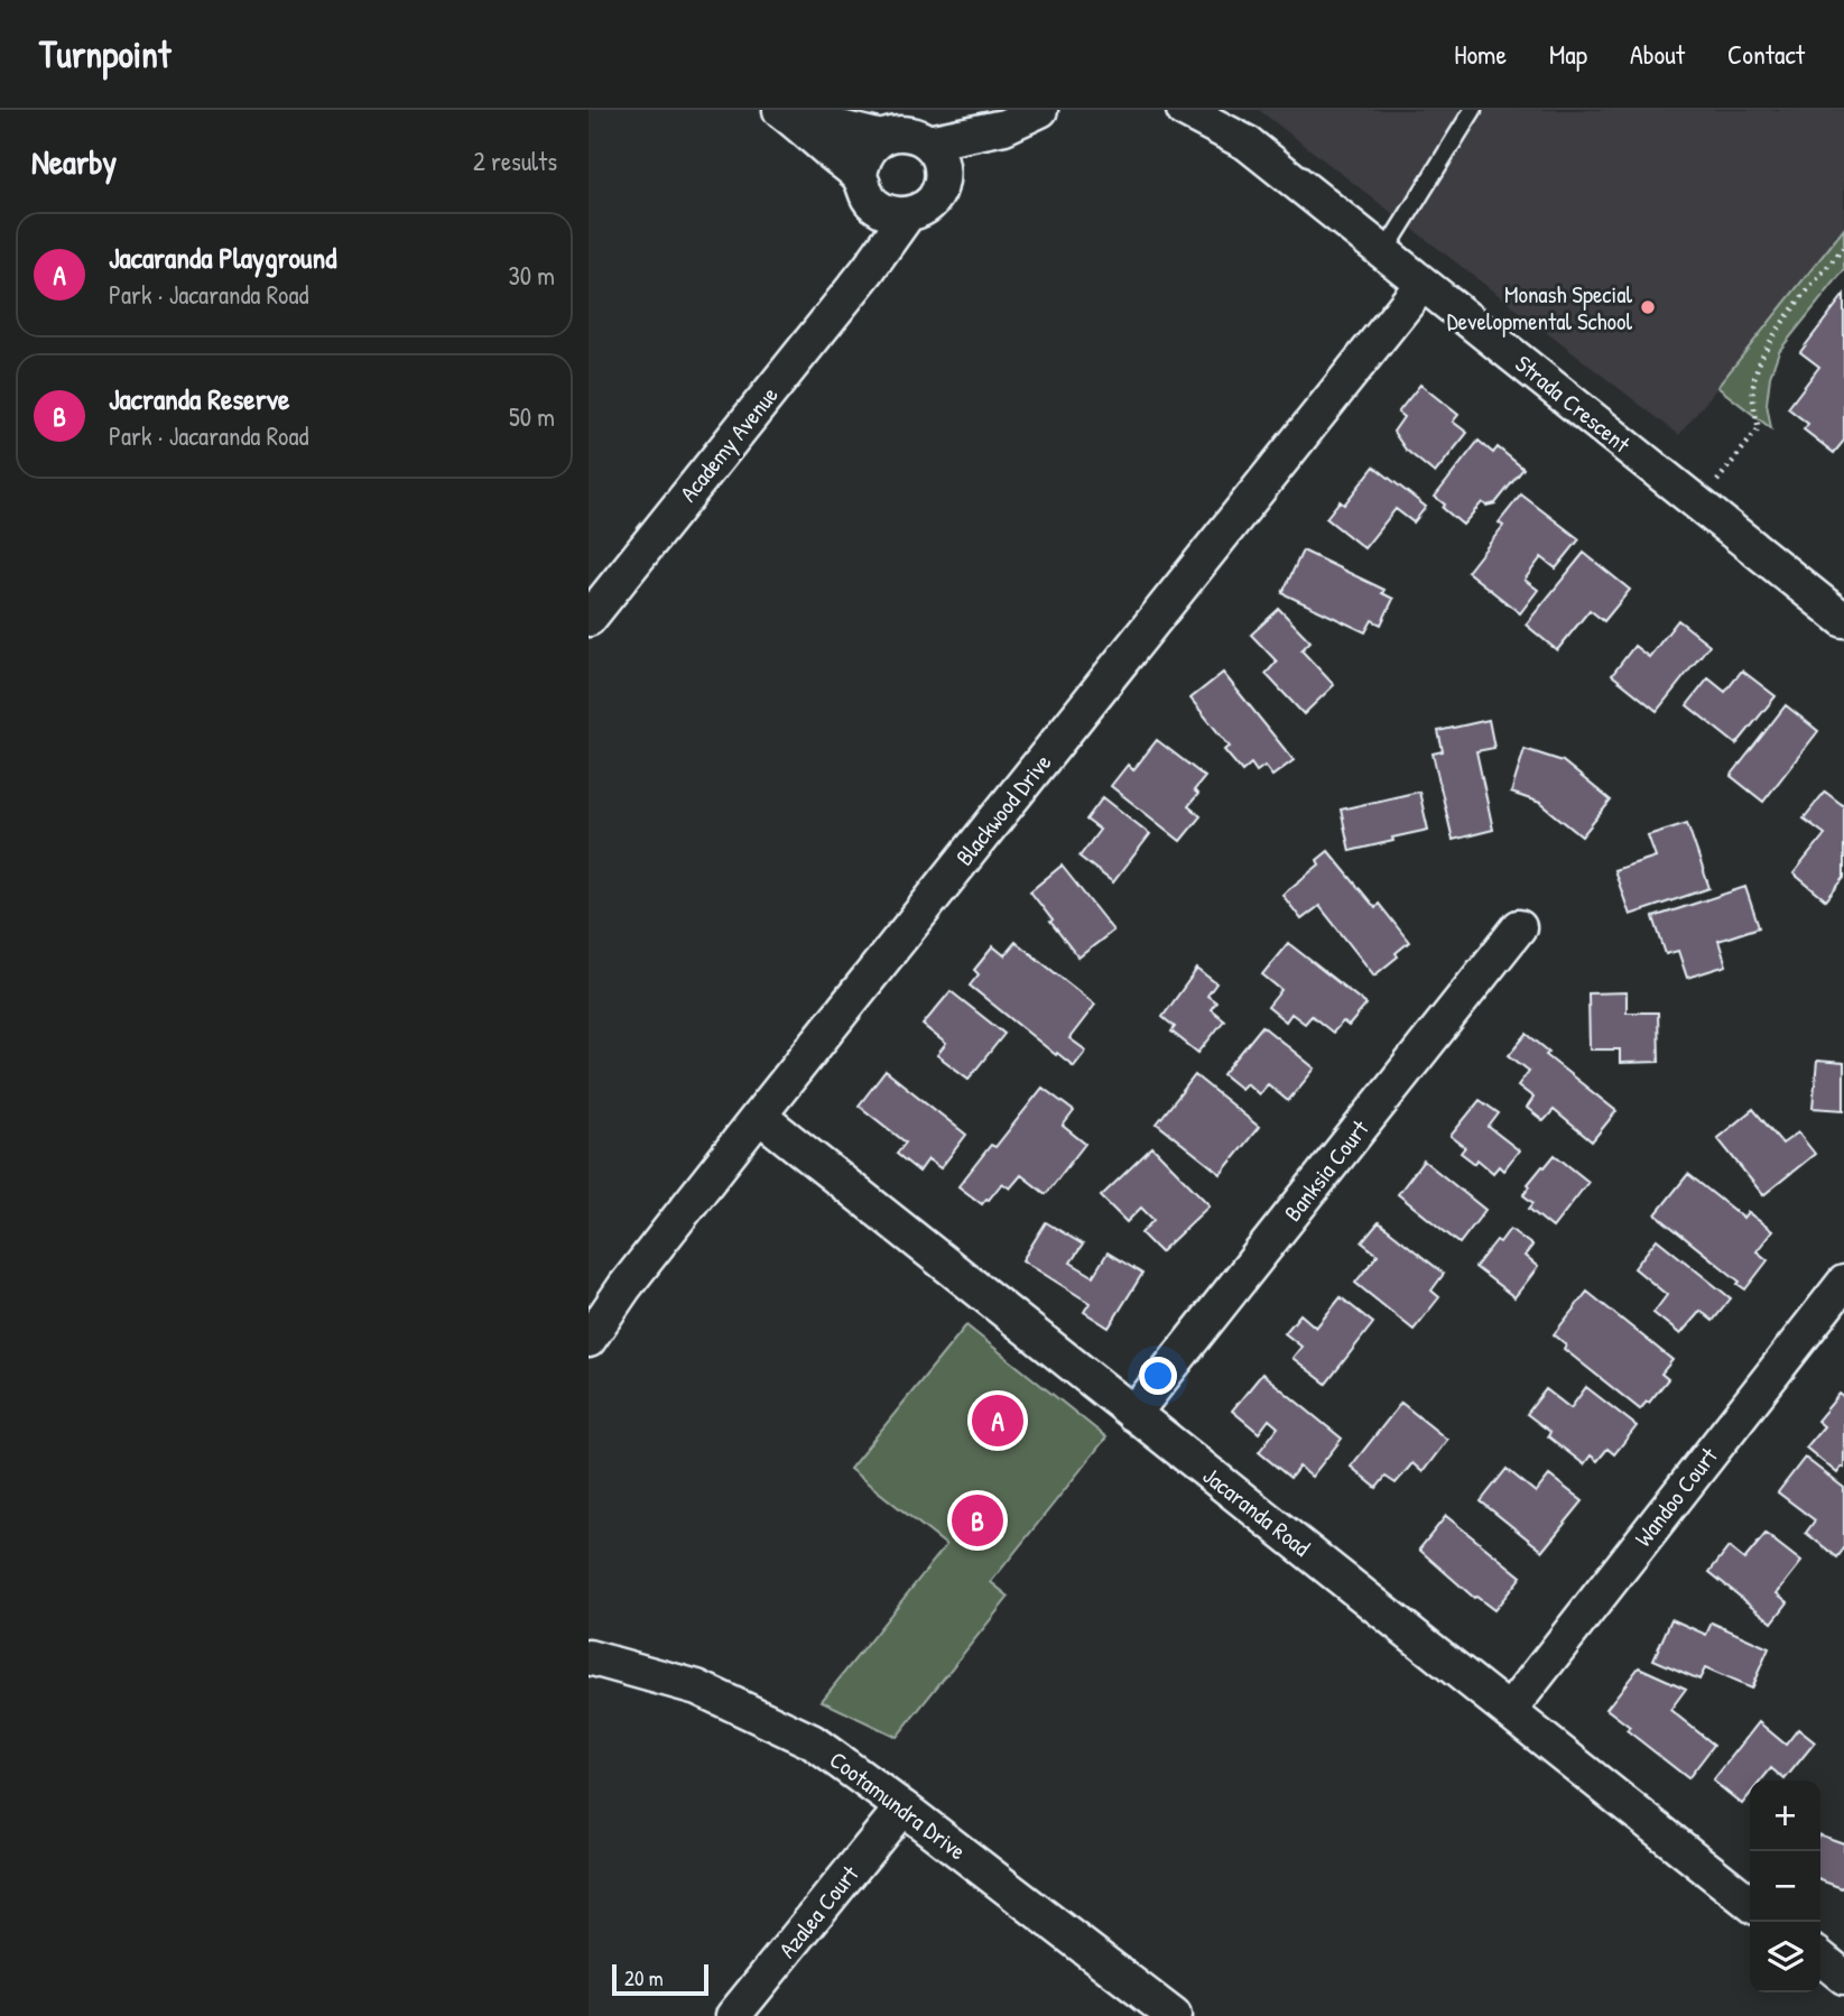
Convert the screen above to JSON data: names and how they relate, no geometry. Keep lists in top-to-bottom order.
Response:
{
  "streets": {
    "street": [
      "Strada Crescent",
      "Academy Avenue",
      "Blackwood Drive",
      "Banksia Court",
      "Wandoo Court",
      "Jacaranda Road",
      "Cootamundra Drive",
      "Azalea Court"
    ]
  },
  "crossings": [
    ["Strada Crescent", "Blackwood Drive"],
    ["Blackwood Drive", "Jacaranda Road"],
    ["Banksia Court", "Jacaranda Road"],
    ["Wandoo Court", "Jacaranda Road"],
    ["Cootamundra Drive", "Azalea Court"]
  ],
  "places": ["Monash Special Developmental School"],
  "scale_bar": "20 m",
  "page": {
    "header": "Turnpoint",
    "nav": [
      "Home",
      "Map",
      "About",
      "Contact"
    ],
    "heading": ["Nearby", "2 results"],
    "list": [
      {
        "mark": "A",
        "name": "Jacaranda Playground",
        "note": "Park · Jacaranda Road",
        "value": "30 m"
      },
      {
        "mark": "B",
        "name": "Jacranda Reserve",
        "note": "Park · Jacaranda Road",
        "value": "50 m"
      }
    ],
    "pins": ["A", "B"],
    "map_buttons": ["+", "−"],
    "scale": "20 m"
  }
}
